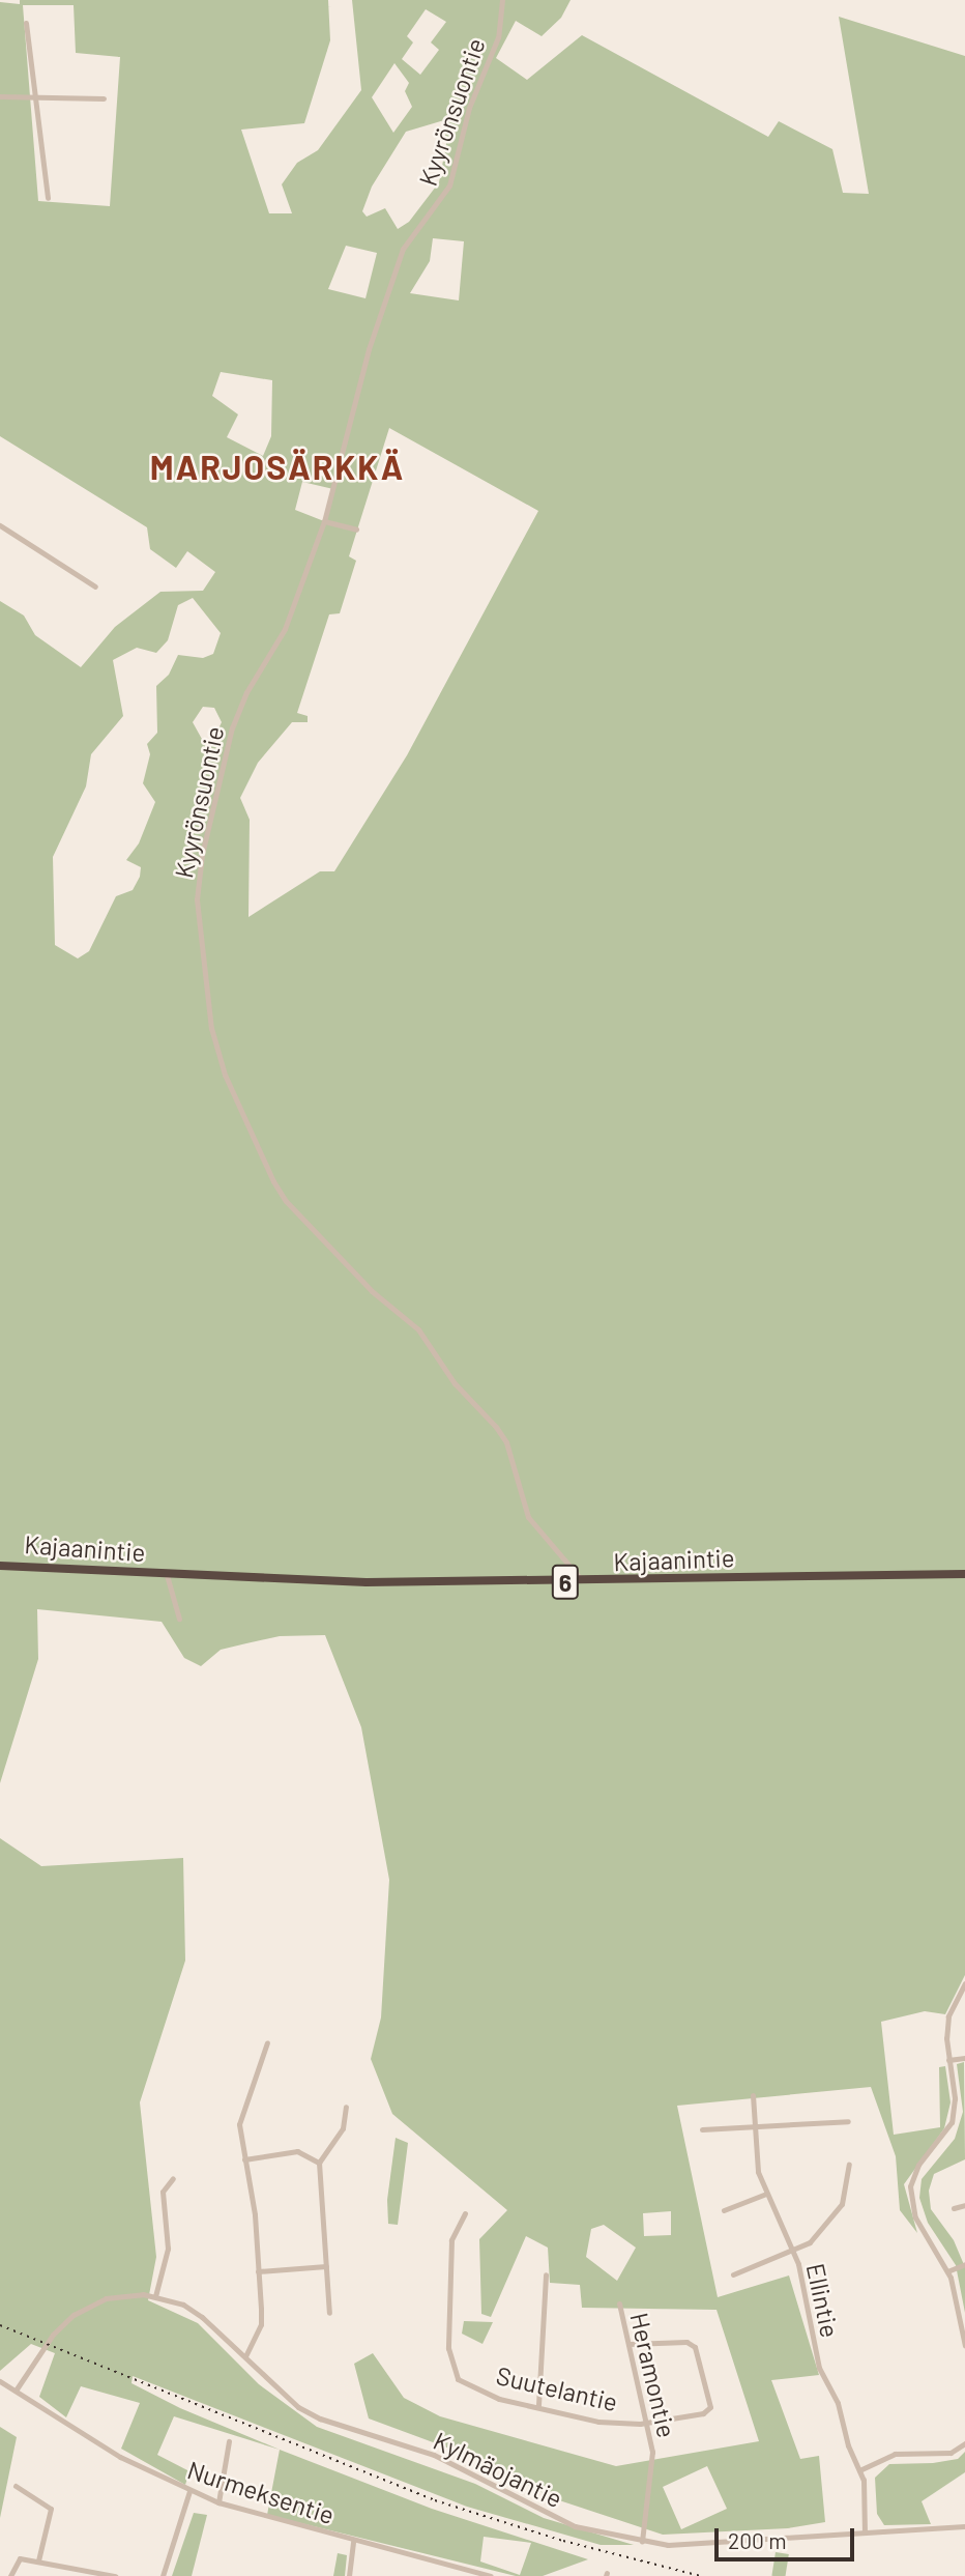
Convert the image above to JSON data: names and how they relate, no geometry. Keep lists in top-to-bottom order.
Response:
{
  "streets": {
    "highway": ["Kajaanintie", "6"],
    "street": [
      "Kyyrönsuontie",
      "Ellintie",
      "Heramontie",
      "Suutelantie",
      "Kylmäojantie",
      "Nurmeksentie"
    ]
  },
  "crossings": [
    ["Kyyrönsuontie", "Kajaanintie"],
    ["Ellintie", "Kylmäojantie"],
    ["Heramontie", "Suutelantie"],
    ["Heramontie", "Kylmäojantie"],
    ["Kylmäojantie", "Nurmeksentie"]
  ],
  "districts": ["MARJOSÄRKKÄ"],
  "scale_bar": "200 m"
}
